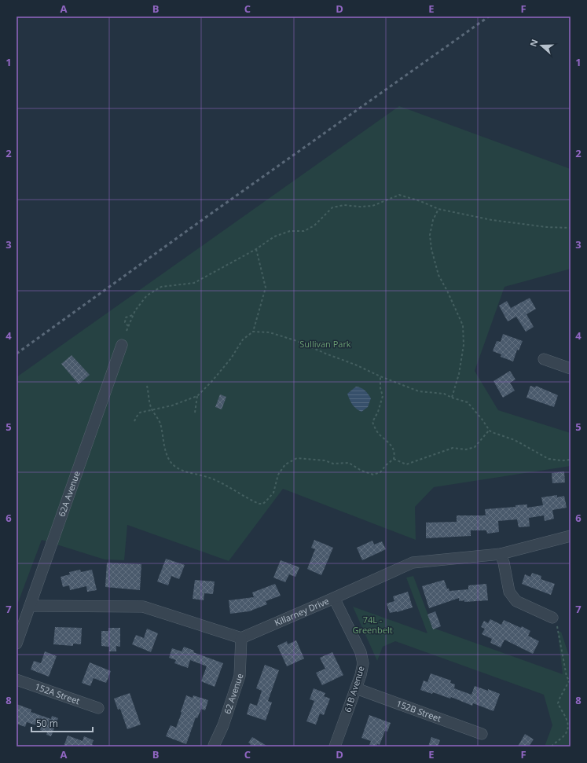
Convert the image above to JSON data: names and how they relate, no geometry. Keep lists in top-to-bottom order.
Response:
{
  "streets": {
    "street": [
      "62A Avenue",
      "Killarney Drive",
      "61B Avenue",
      "62 Avenue",
      "152A Street",
      "152B Street"
    ]
  },
  "crossings": [
    ["Killarney Drive", "61B Avenue"],
    ["Killarney Drive", "62 Avenue"],
    ["61B Avenue", "152B Street"]
  ],
  "parks": ["Sullivan Park", "74L - Greenbelt"],
  "scale_bar": "50 m",
  "north": "left",
  "grid": {
    "columns": [
      "A",
      "B",
      "C",
      "D",
      "E",
      "F"
    ],
    "rows": [
      "1",
      "2",
      "3",
      "4",
      "5",
      "6",
      "7",
      "8"
    ]
  }
}
